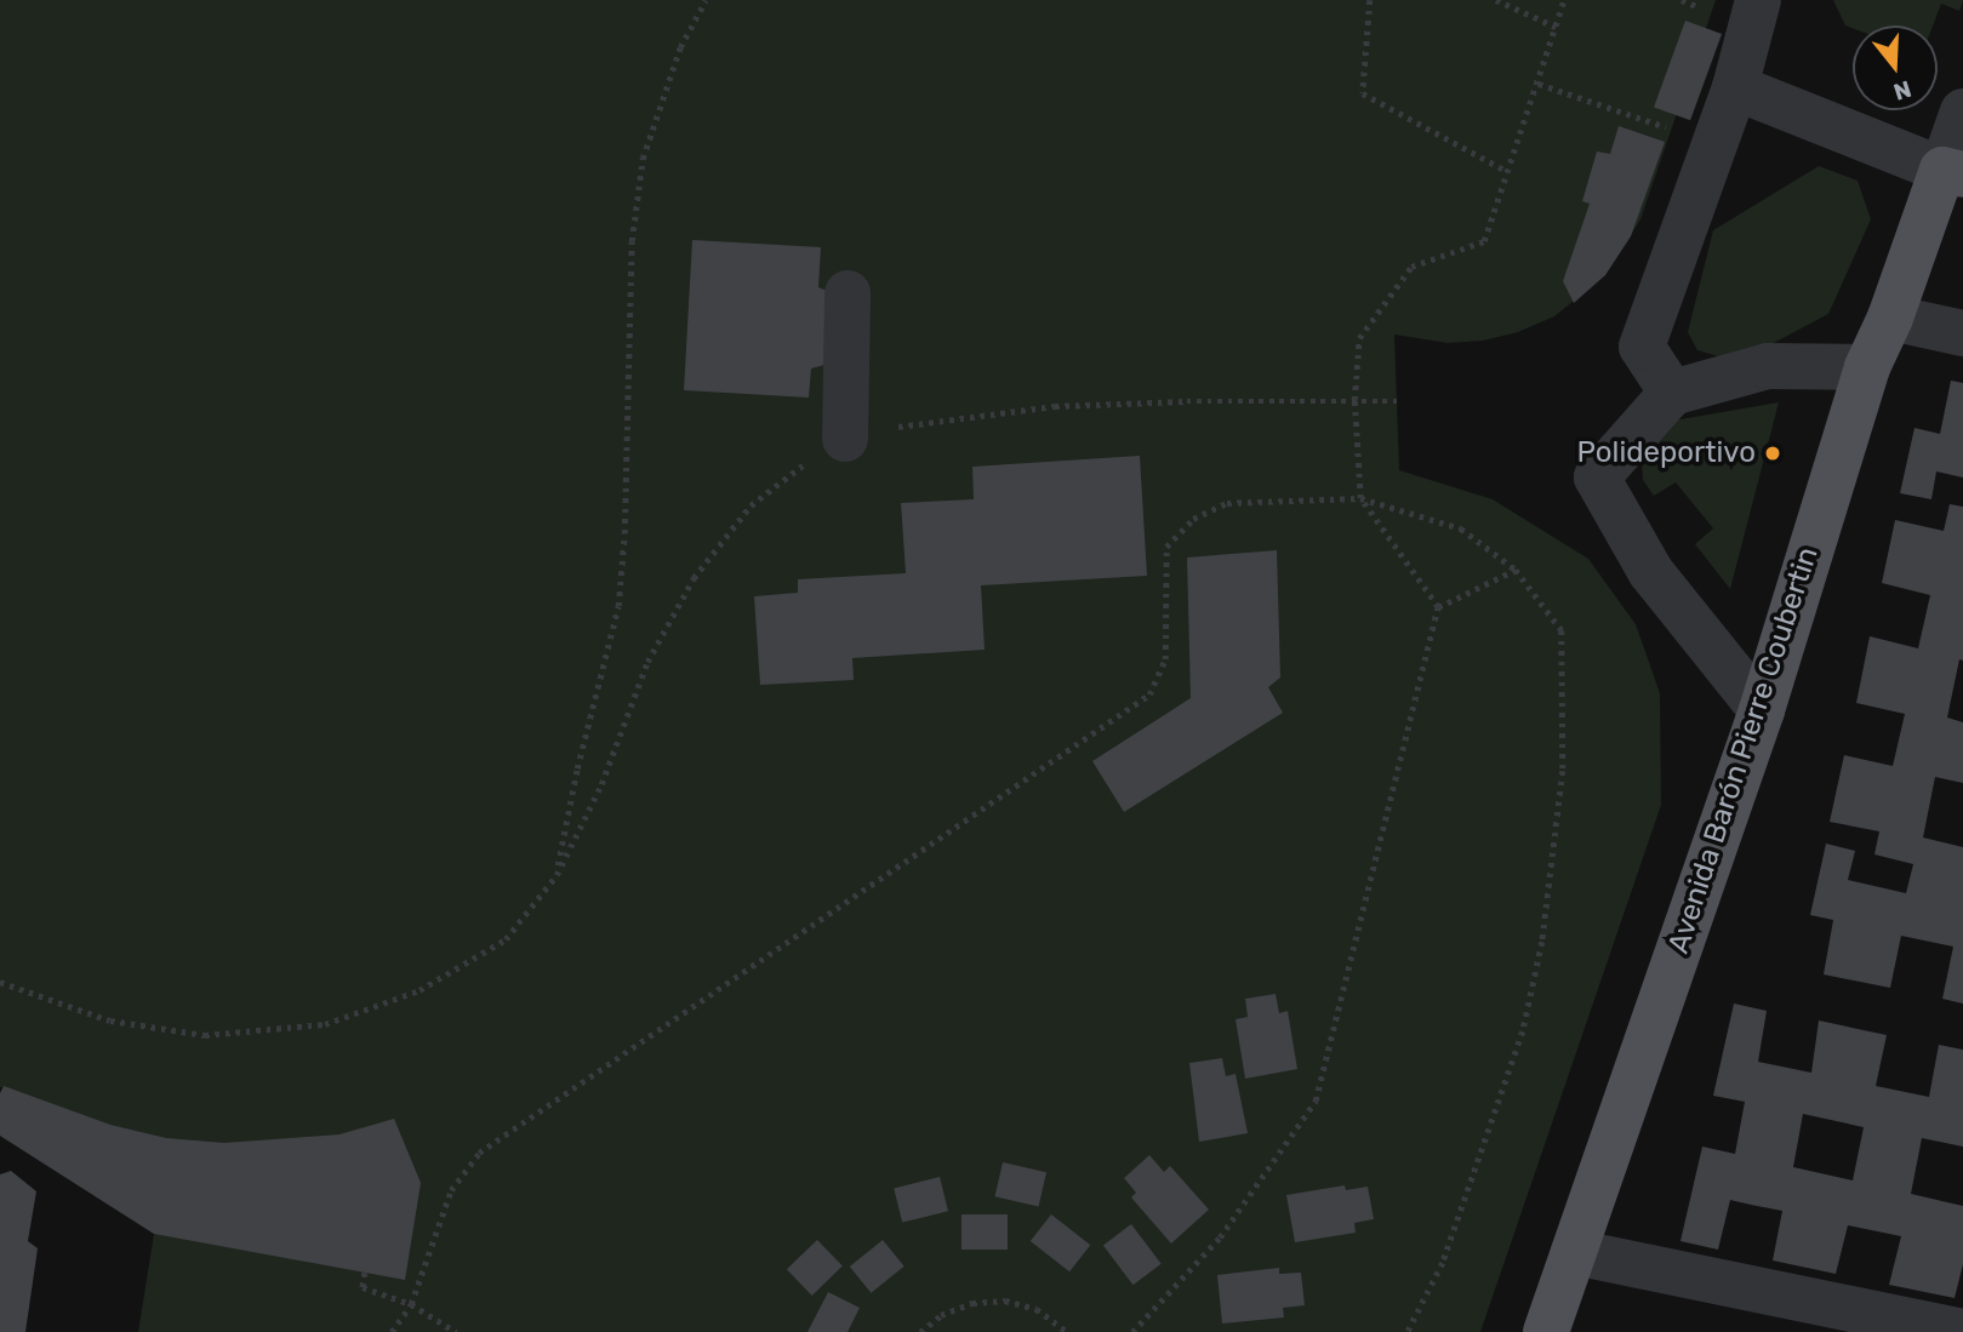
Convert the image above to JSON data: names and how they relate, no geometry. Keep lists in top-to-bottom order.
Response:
{
  "streets": {
    "main road": ["Avenida Barón Pierre Coubertin"]
  },
  "places": ["Polideportivo"],
  "north": "bottom"
}
